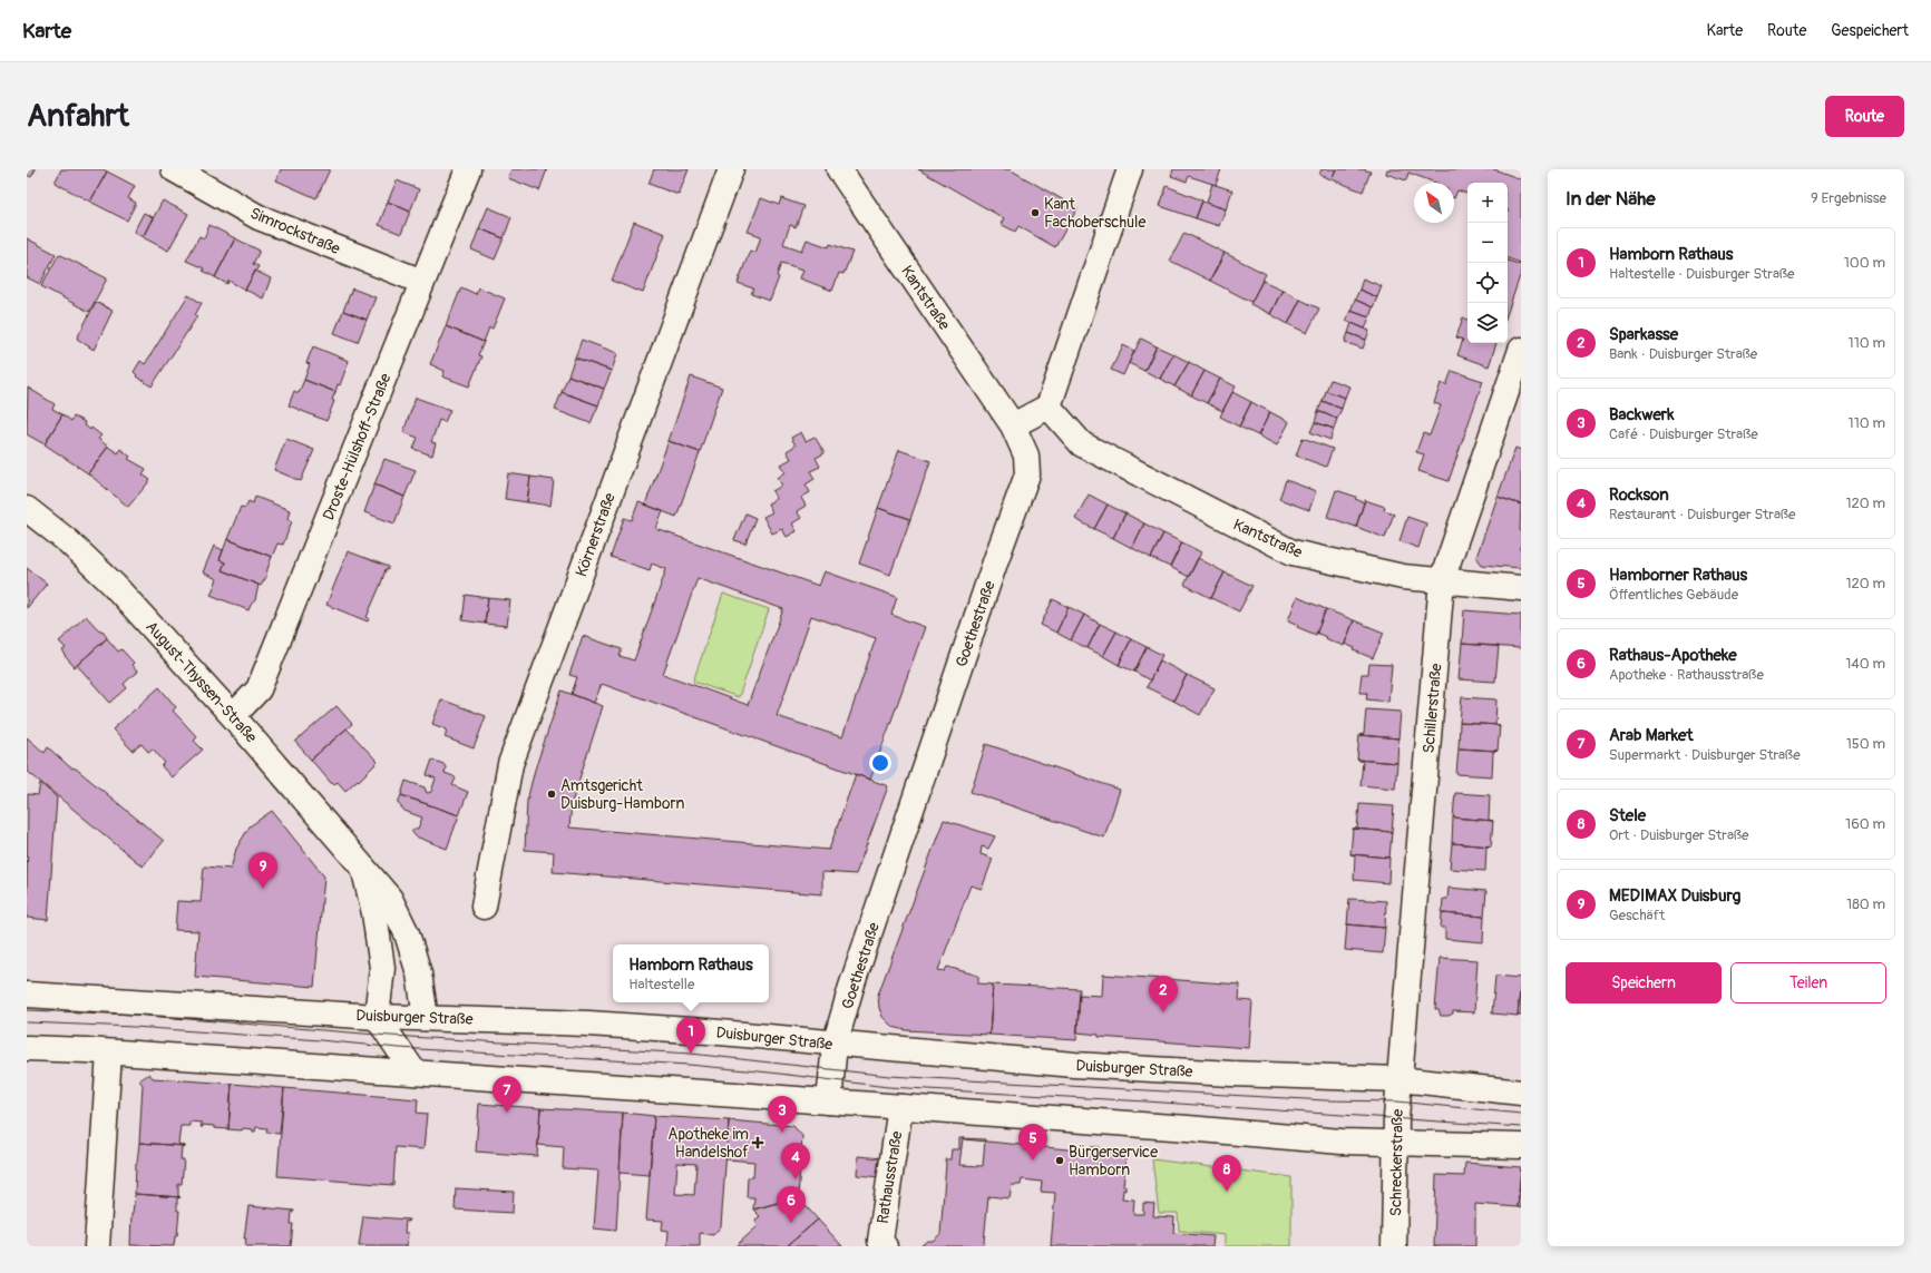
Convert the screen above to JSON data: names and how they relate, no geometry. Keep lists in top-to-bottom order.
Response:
{
  "streets": {
    "street": [
      "Simrockstraße",
      "Kantstraße",
      "Droste-Hülshoff-Straße",
      "Körnerstraße",
      "Goethestraße",
      "August-Thyssen-Straße",
      "Schillerstraße",
      "Duisburger Straße",
      "Schreckerstraße",
      "Rathausstraße"
    ]
  },
  "crossings": [
    ["Simrockstraße", "Droste-Hülshoff-Straße"],
    ["Kantstraße", "Goethestraße"],
    ["Kantstraße", "Schillerstraße"],
    ["Droste-Hülshoff-Straße", "August-Thyssen-Straße"],
    ["Goethestraße", "Duisburger Straße"],
    ["August-Thyssen-Straße", "Duisburger Straße"],
    ["Schillerstraße", "Duisburger Straße"],
    ["Schillerstraße", "Schreckerstraße"],
    ["Duisburger Straße", "Schreckerstraße"]
  ],
  "places": {
    "other": ["Kant Fachoberschule", "Amtsgericht Duisburg-Hamborn", "Bürgerservice Hamborn"],
    "health": ["Apotheke im Handelshof"]
  },
  "north": "top left",
  "page": {
    "header": "Karte",
    "nav": ["Karte", "Route", "Gespeichert"],
    "buttons": [
      "Route",
      ["Speichern", "Teilen"]
    ],
    "title": "Anfahrt",
    "heading": ["In der Nähe", "9 Ergebnisse"],
    "map_buttons": ["+", "−"],
    "list": [
      {
        "mark": "1",
        "name": "Hamborn Rathaus",
        "note": "Haltestelle · Duisburger Straße",
        "value": "100 m"
      },
      {
        "mark": "2",
        "name": "Sparkasse",
        "note": "Bank · Duisburger Straße",
        "value": "110 m"
      },
      {
        "mark": "3",
        "name": "Backwerk",
        "note": "Café · Duisburger Straße",
        "value": "110 m"
      },
      {
        "mark": "4",
        "name": "Rockson",
        "note": "Restaurant · Duisburger Straße",
        "value": "120 m"
      },
      {
        "mark": "5",
        "name": "Hamborner Rathaus",
        "note": "Öffentliches Gebäude",
        "value": "120 m"
      },
      {
        "mark": "6",
        "name": "Rathaus-Apotheke",
        "note": "Apotheke · Rathausstraße",
        "value": "140 m"
      },
      {
        "mark": "7",
        "name": "Arab Market",
        "note": "Supermarkt · Duisburger Straße",
        "value": "150 m"
      },
      {
        "mark": "8",
        "name": "Stele",
        "note": "Ort · Duisburger Straße",
        "value": "160 m"
      },
      {
        "mark": "9",
        "name": "MEDIMAX Duisburg",
        "note": "Geschäft",
        "value": "180 m"
      }
    ],
    "pins": [
      "9",
      "2",
      "1",
      "7",
      "3",
      "5",
      "4",
      "8",
      "6"
    ],
    "popup": ["Hamborn Rathaus", "Haltestelle"]
  }
}
